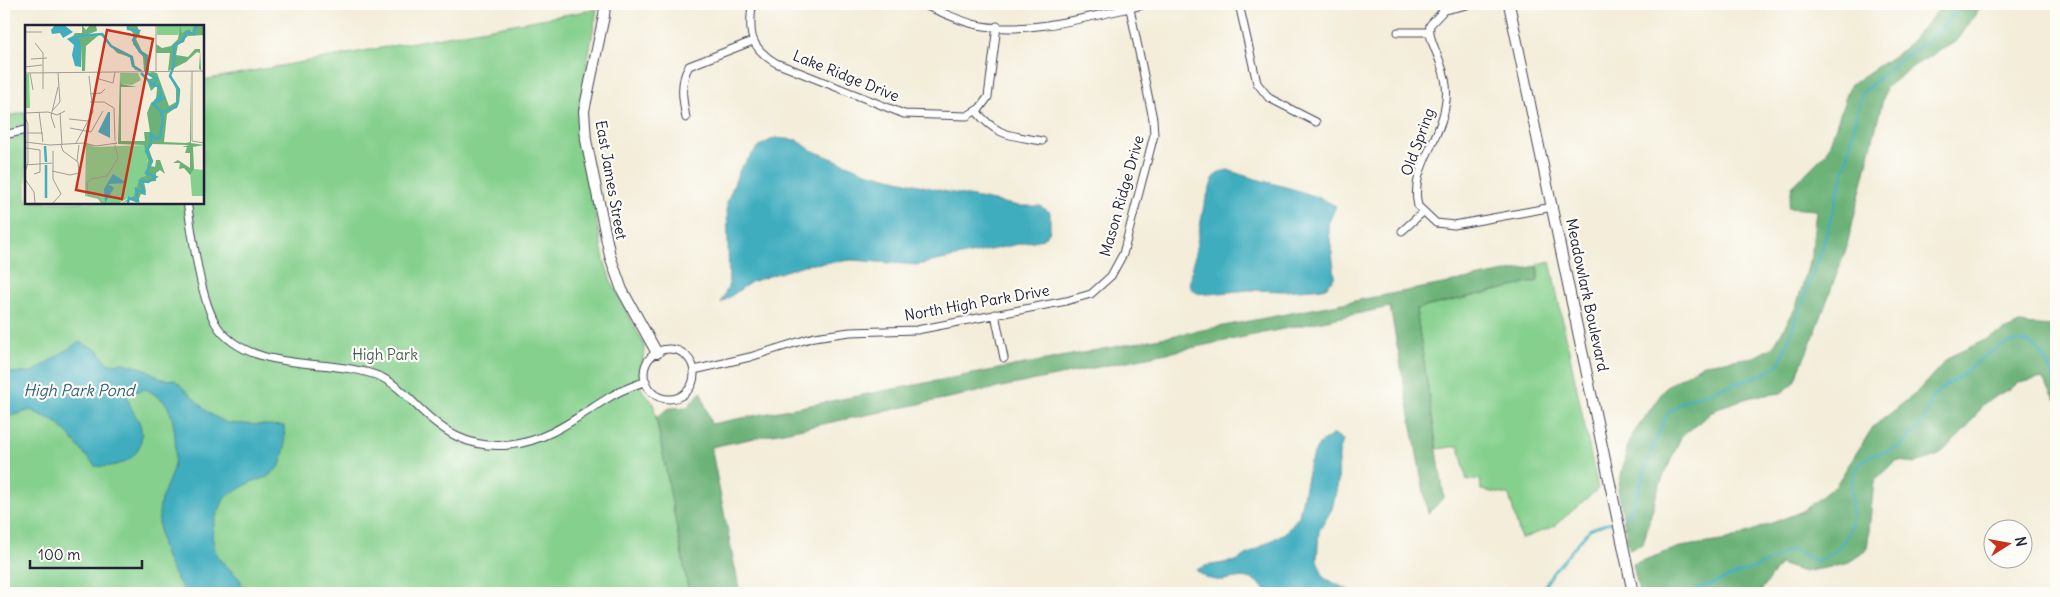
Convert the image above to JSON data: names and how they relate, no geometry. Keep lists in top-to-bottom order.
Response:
{
  "streets": {
    "street": [
      "Lake Ridge Drive",
      "Old Spring",
      "East James Street",
      "Mason Ridge Drive",
      "Meadowlark Boulevard",
      "North High Park Drive"
    ]
  },
  "crossings": [
    ["East James Street", "North High Park Drive"],
    ["Mason Ridge Drive", "North High Park Drive"]
  ],
  "water": ["High Park Pond"],
  "parks": ["High Park"],
  "scale_bar": "100 m",
  "north": "right"
}
